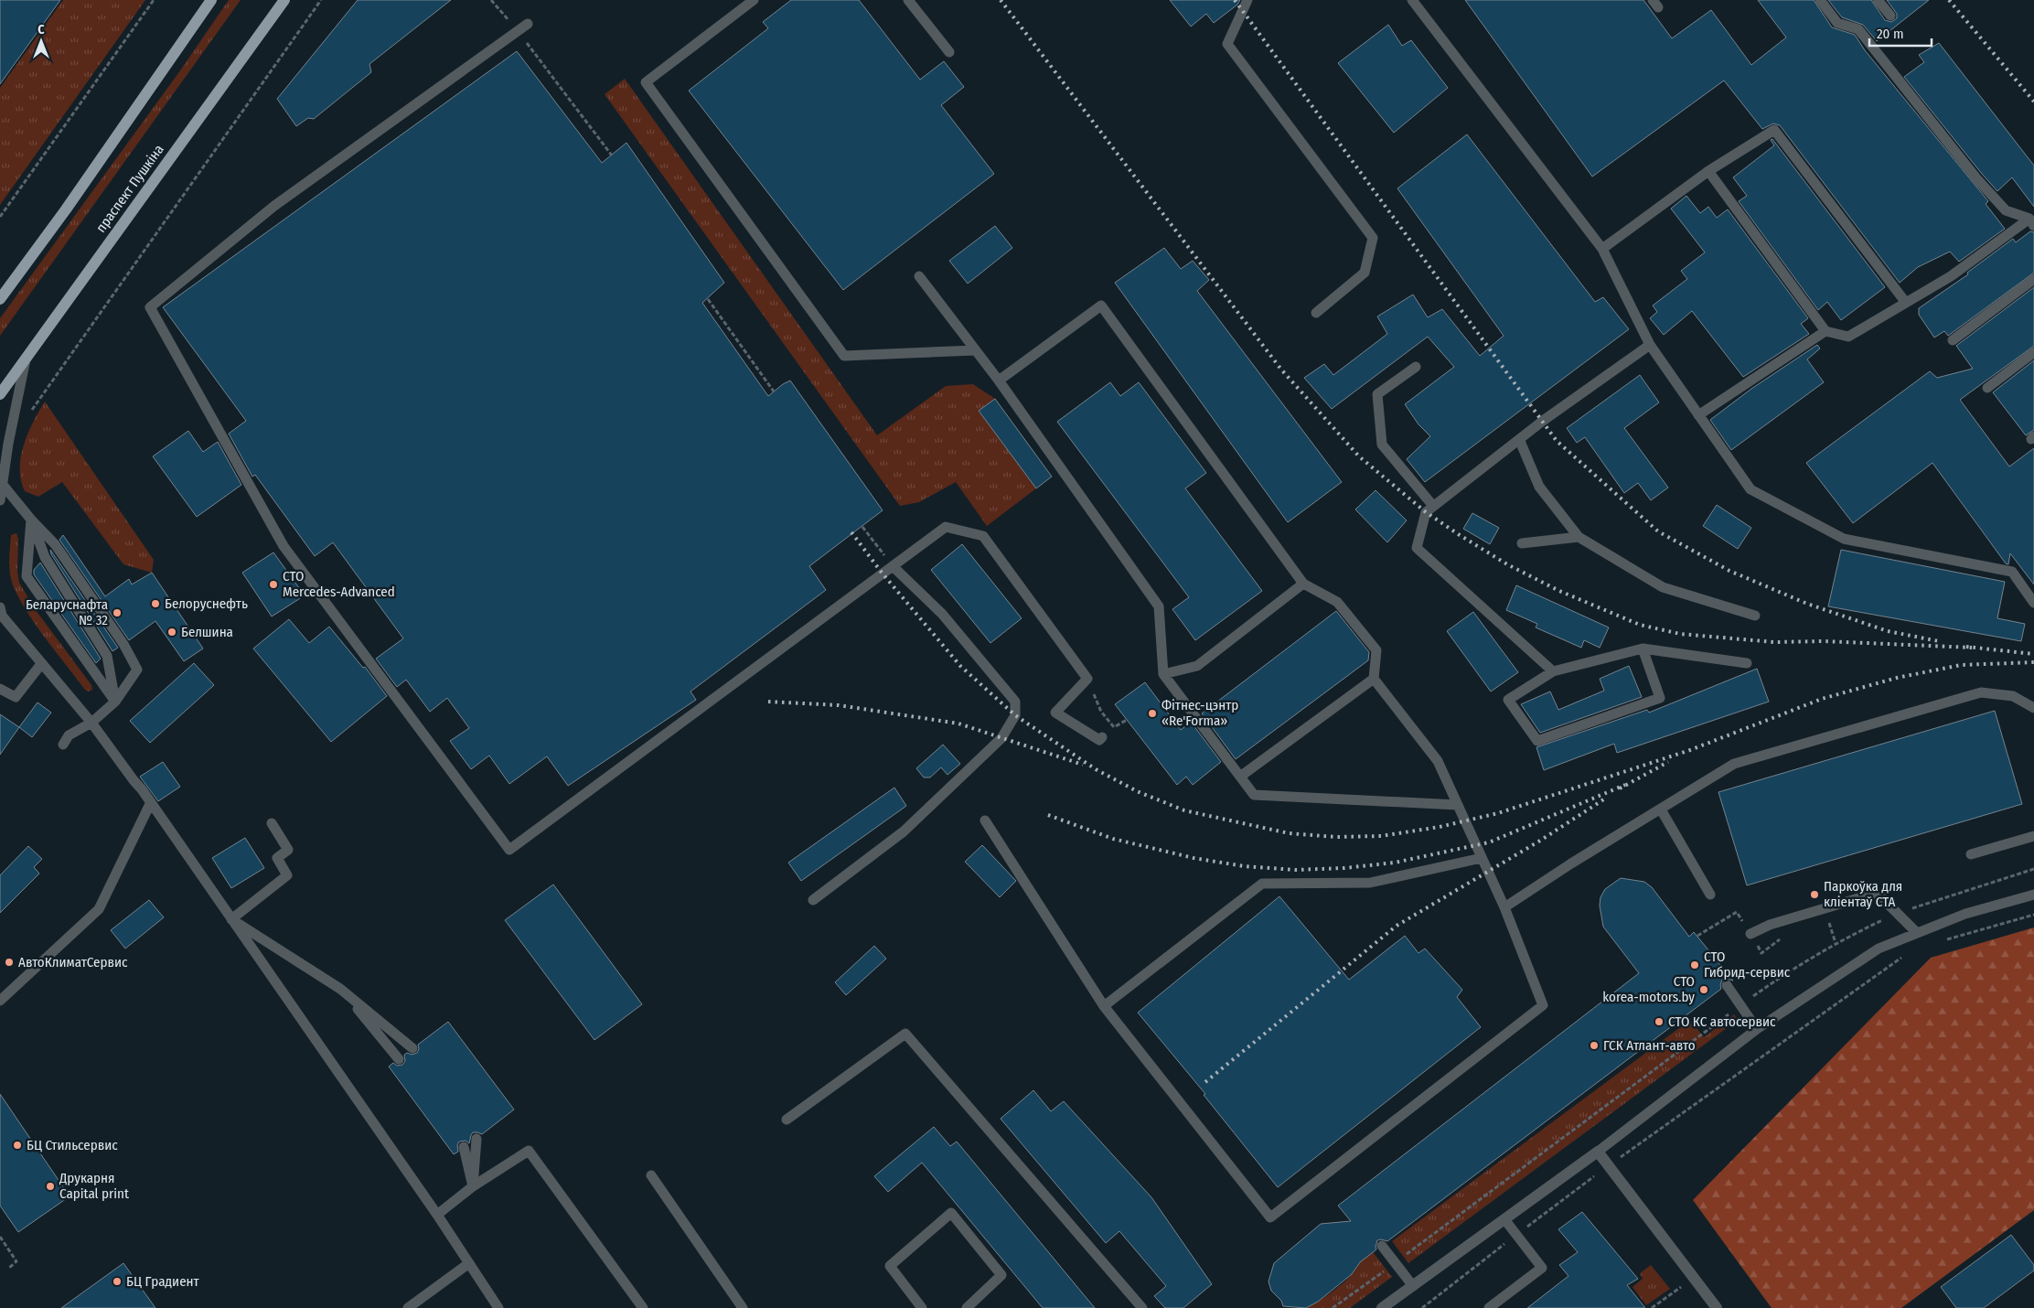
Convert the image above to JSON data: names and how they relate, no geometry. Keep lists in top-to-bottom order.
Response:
{
  "streets": {
    "main road": ["праспект Пушкіна"]
  },
  "places": [
    "СТО Mercedes-Advanced",
    "Белоруснефть",
    "Беларуснафта № 32",
    "Белшина",
    "Фітнес-цэнтр «Re'Forma»",
    "Паркоўка для кліентаў СТА",
    "АвтоКлиматСервис",
    "СТО Гибрид-сервис",
    "СТО korea-motors.by",
    "СТО КС автосервис",
    "ГСК Атлант-авто",
    "БЦ Стильсервис",
    "Друкарня Capital print",
    "БЦ Градиент"
  ],
  "scale_bar": "20 m",
  "north": "top"
}
